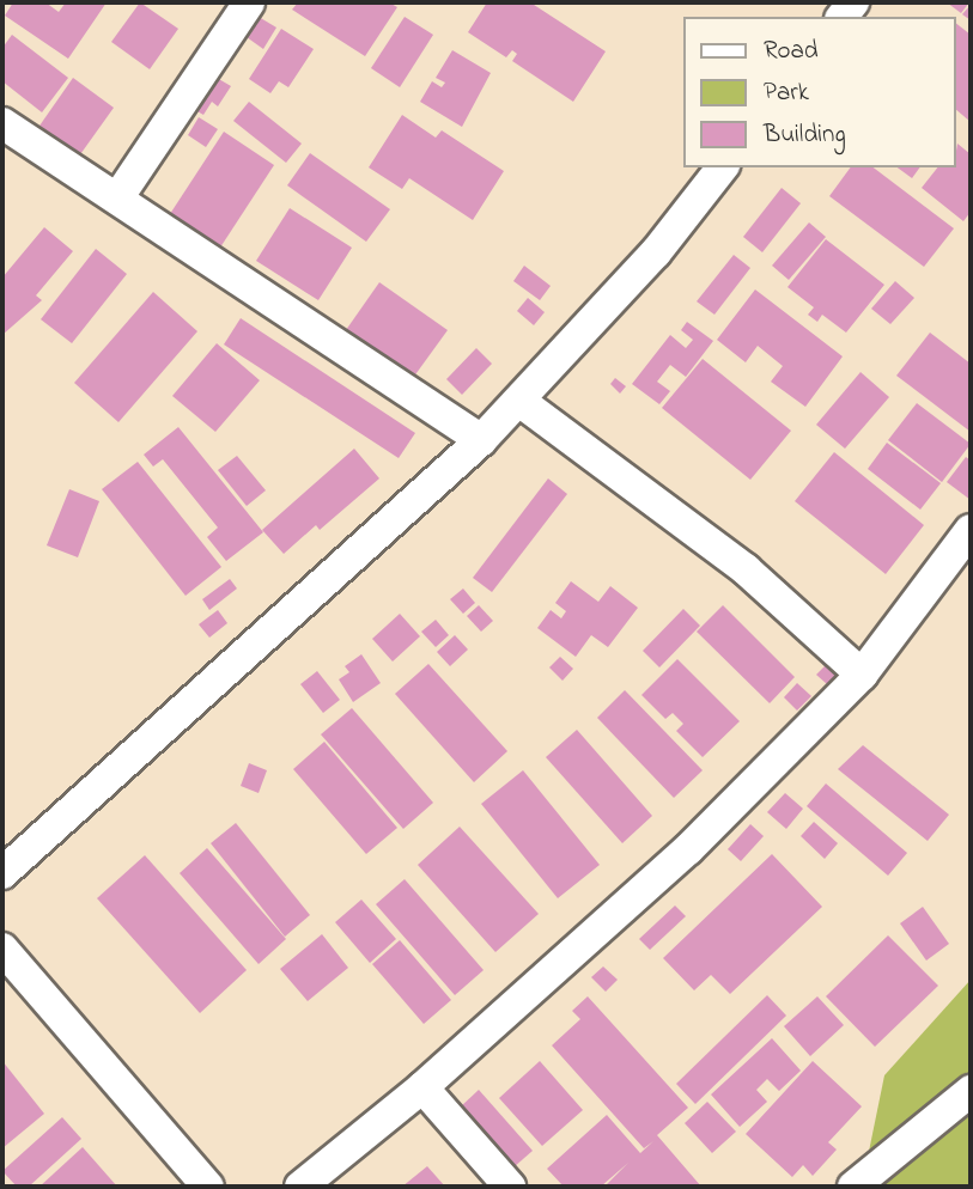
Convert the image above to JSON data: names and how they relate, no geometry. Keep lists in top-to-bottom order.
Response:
{
  "legend": ["Road", "Park", "Building"]
}
